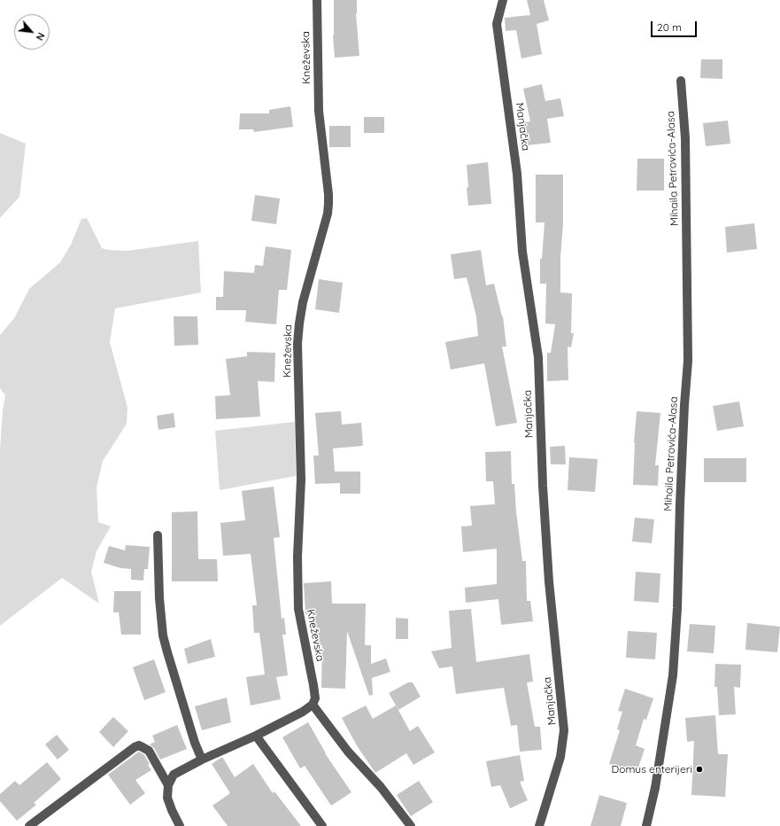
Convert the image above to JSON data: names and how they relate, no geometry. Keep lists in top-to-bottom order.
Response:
{
  "streets": {
    "street": ["Kneževska", "Manjačka", "Mihaila Petrovića-Alasa"]
  },
  "places": ["Domus enterijeri"],
  "scale_bar": "20 m",
  "north": "bottom right"
}
